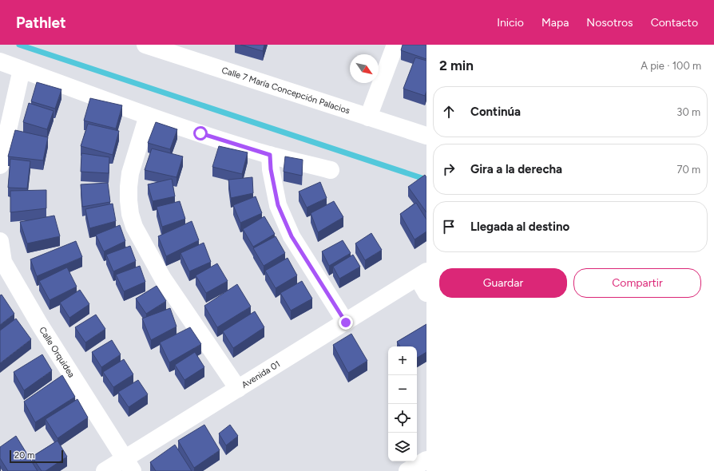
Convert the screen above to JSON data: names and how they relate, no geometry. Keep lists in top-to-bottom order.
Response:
{
  "streets": {
    "street": ["Calle 7 María Concepción Palacios", "Calle Orquidea", "Avenida 01"]
  },
  "crossings": [
    ["Calle Orquidea", "Avenida 01"]
  ],
  "scale_bar": "20 m",
  "north": "bottom right",
  "page": {
    "header": "Pathlet",
    "nav": [
      "Inicio",
      "Mapa",
      "Nosotros",
      "Contacto"
    ],
    "heading": ["2 min", "A pie · 100 m"],
    "list": [
      ["Continúa", "30 m"],
      ["Gira a la derecha", "70 m"],
      "Llegada al destino"
    ],
    "buttons": ["Guardar", "Compartir"],
    "map_buttons": ["+", "−"],
    "scale": "20 m"
  }
}
